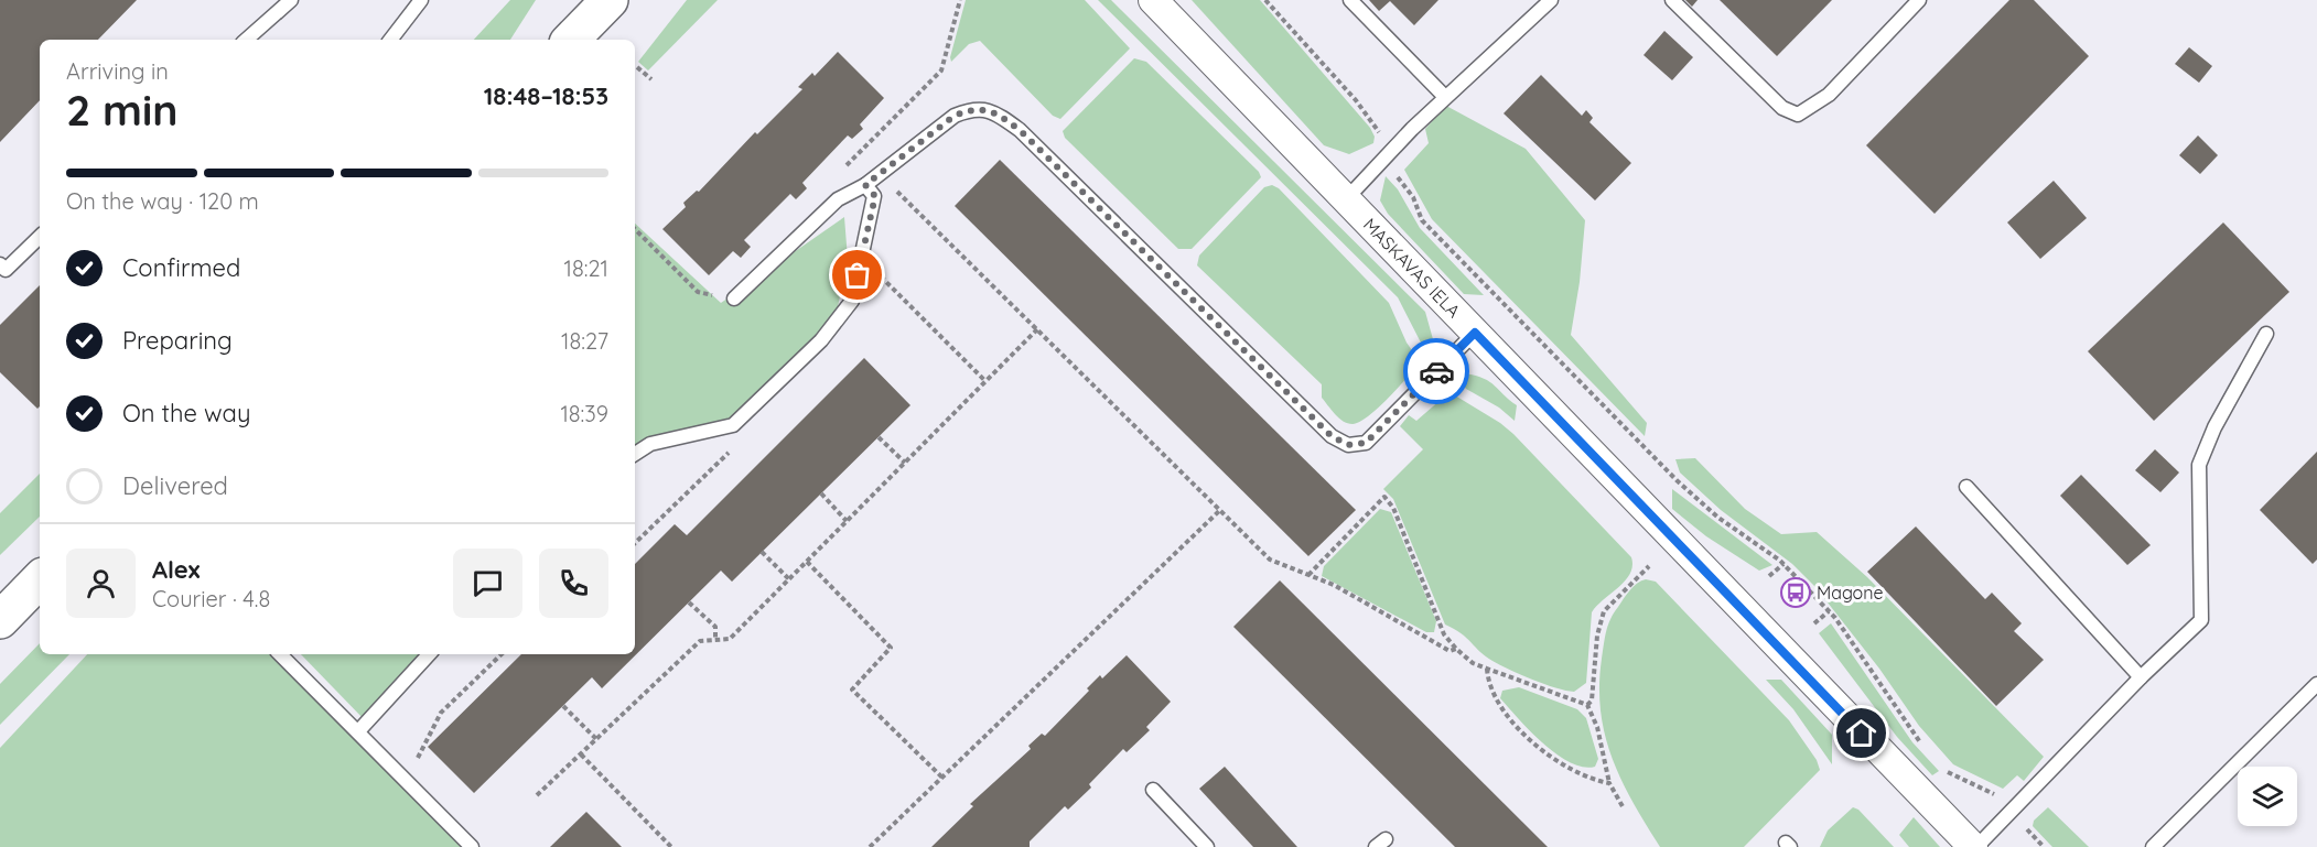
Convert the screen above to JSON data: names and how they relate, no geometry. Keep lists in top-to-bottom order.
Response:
{
  "streets": {
    "street": ["MASKAVAS IELA"]
  },
  "places": {
    "bus stop": ["Magone"]
  },
  "page": {
    "heading": ["2 min", "Arriving in", "18:48–18:53"],
    "panel": ["Alex", "Courier · 4.8"],
    "bar": "On the way · 120 m",
    "list": [
      ["Confirmed", "18:21"],
      ["Preparing", "18:27"],
      ["On the way", "18:39"],
      "Delivered"
    ]
  }
}
